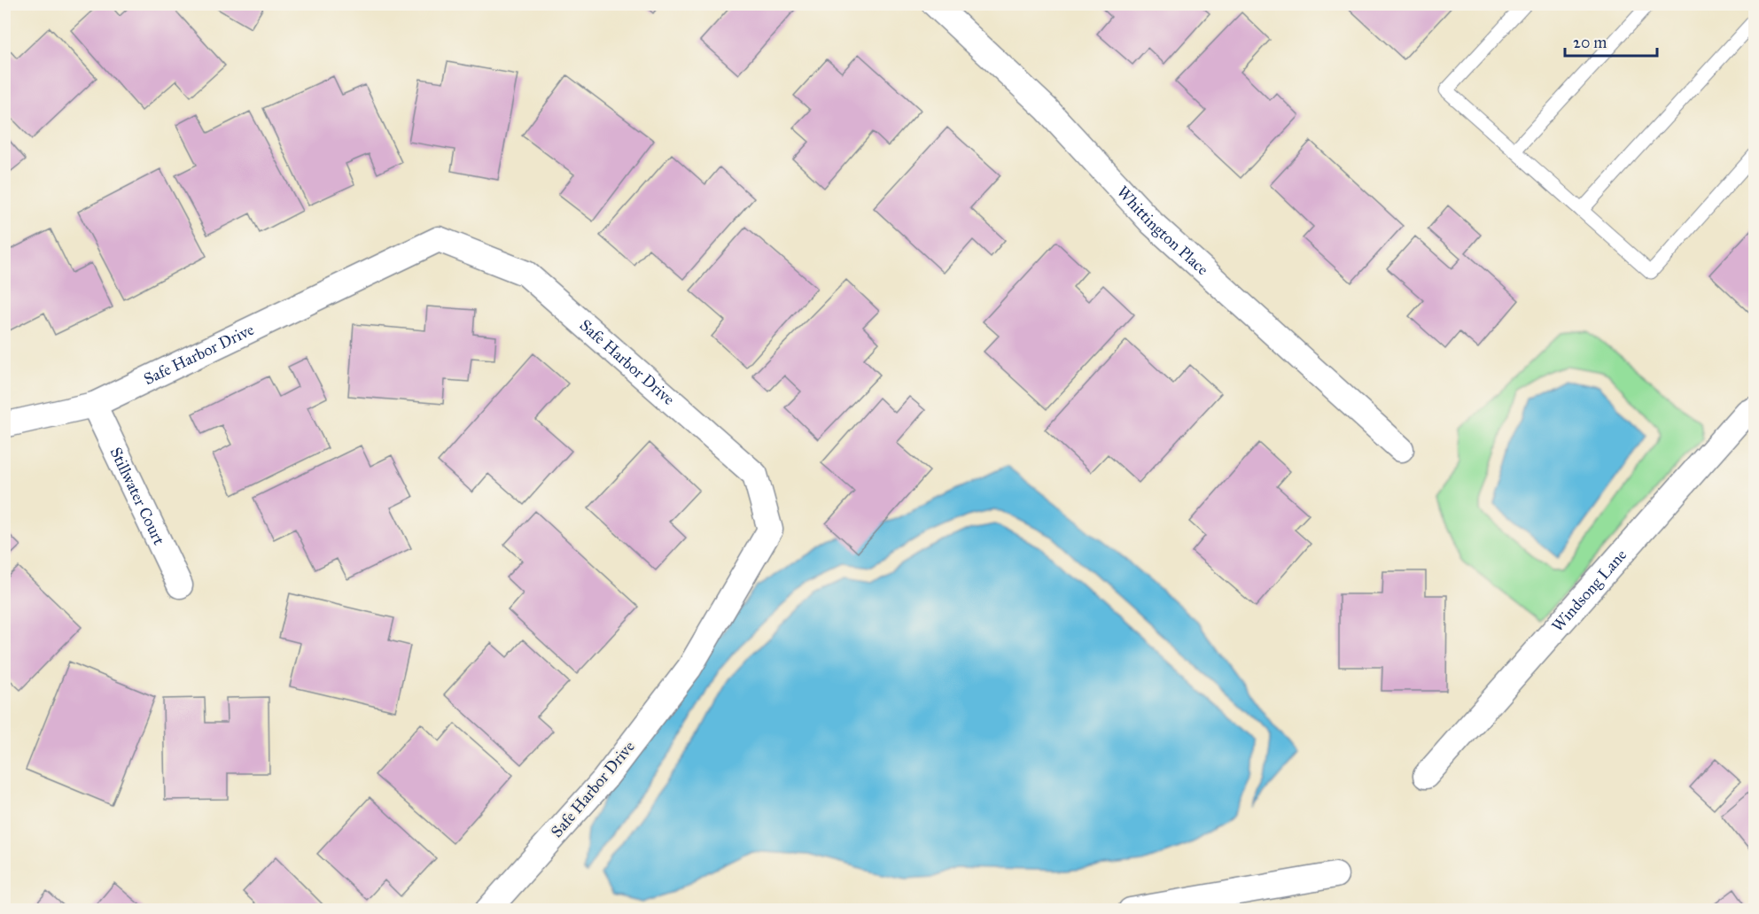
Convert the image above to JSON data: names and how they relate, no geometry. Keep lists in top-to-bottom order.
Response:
{
  "streets": {
    "street": [
      "Whittington Place",
      "Safe Harbor Drive",
      "Stillwater Court",
      "Windsong Lane"
    ]
  },
  "crossings": [
    ["Safe Harbor Drive", "Stillwater Court"]
  ],
  "scale_bar": "20 m"
}
